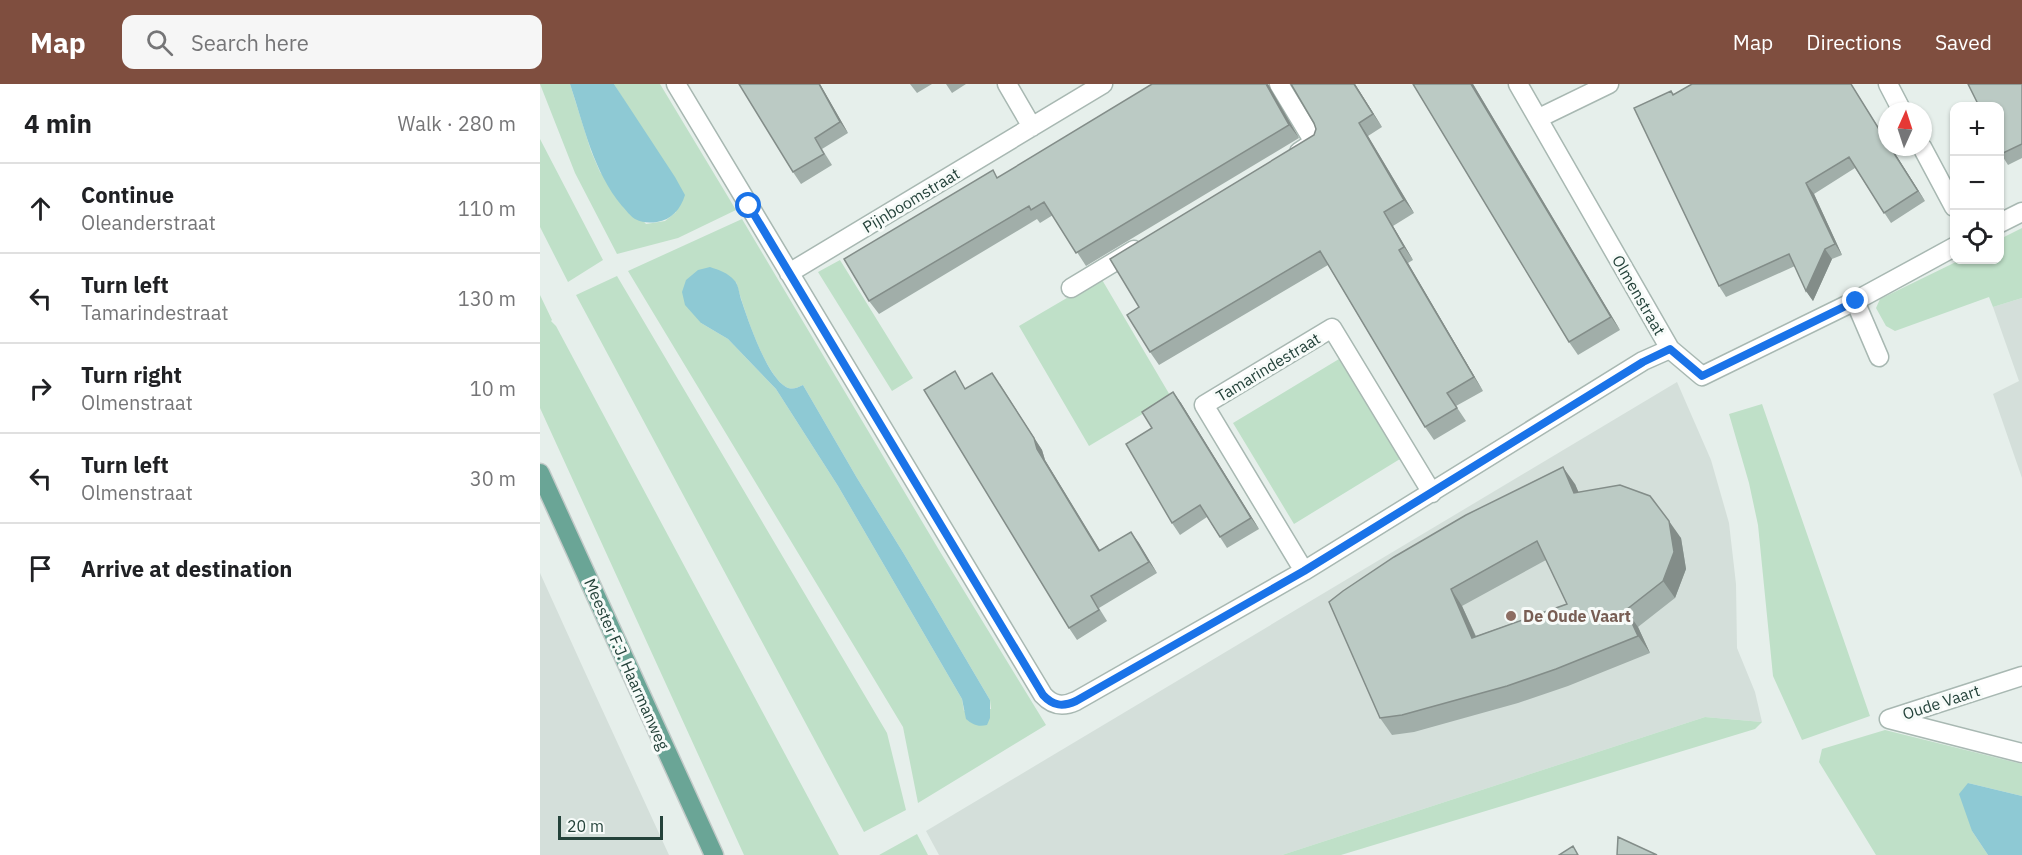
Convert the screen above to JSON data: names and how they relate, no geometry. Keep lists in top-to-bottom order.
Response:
{
  "streets": {
    "main road": ["Meester F.J. Haarmanweg"],
    "street": [
      "Pijnboomstraat",
      "Olmenstraat",
      "Tamarindestraat",
      "Oude Vaart"
    ]
  },
  "places": ["De Oude Vaart"],
  "scale_bar": "20 m",
  "north": "top",
  "page": {
    "header": "Map",
    "search": "Search here",
    "nav": ["Map", "Directions", "Saved"],
    "heading": ["4 min", "Walk · 280 m"],
    "map_buttons": ["+", "−"],
    "list": [
      ["Continue", "Oleanderstraat", "110 m"],
      ["Turn left", "Tamarindestraat", "130 m"],
      ["Turn right", "Olmenstraat", "10 m"],
      ["Turn left", "Olmenstraat", "30 m"],
      "Arrive at destination"
    ],
    "scale": "20 m"
  }
}
